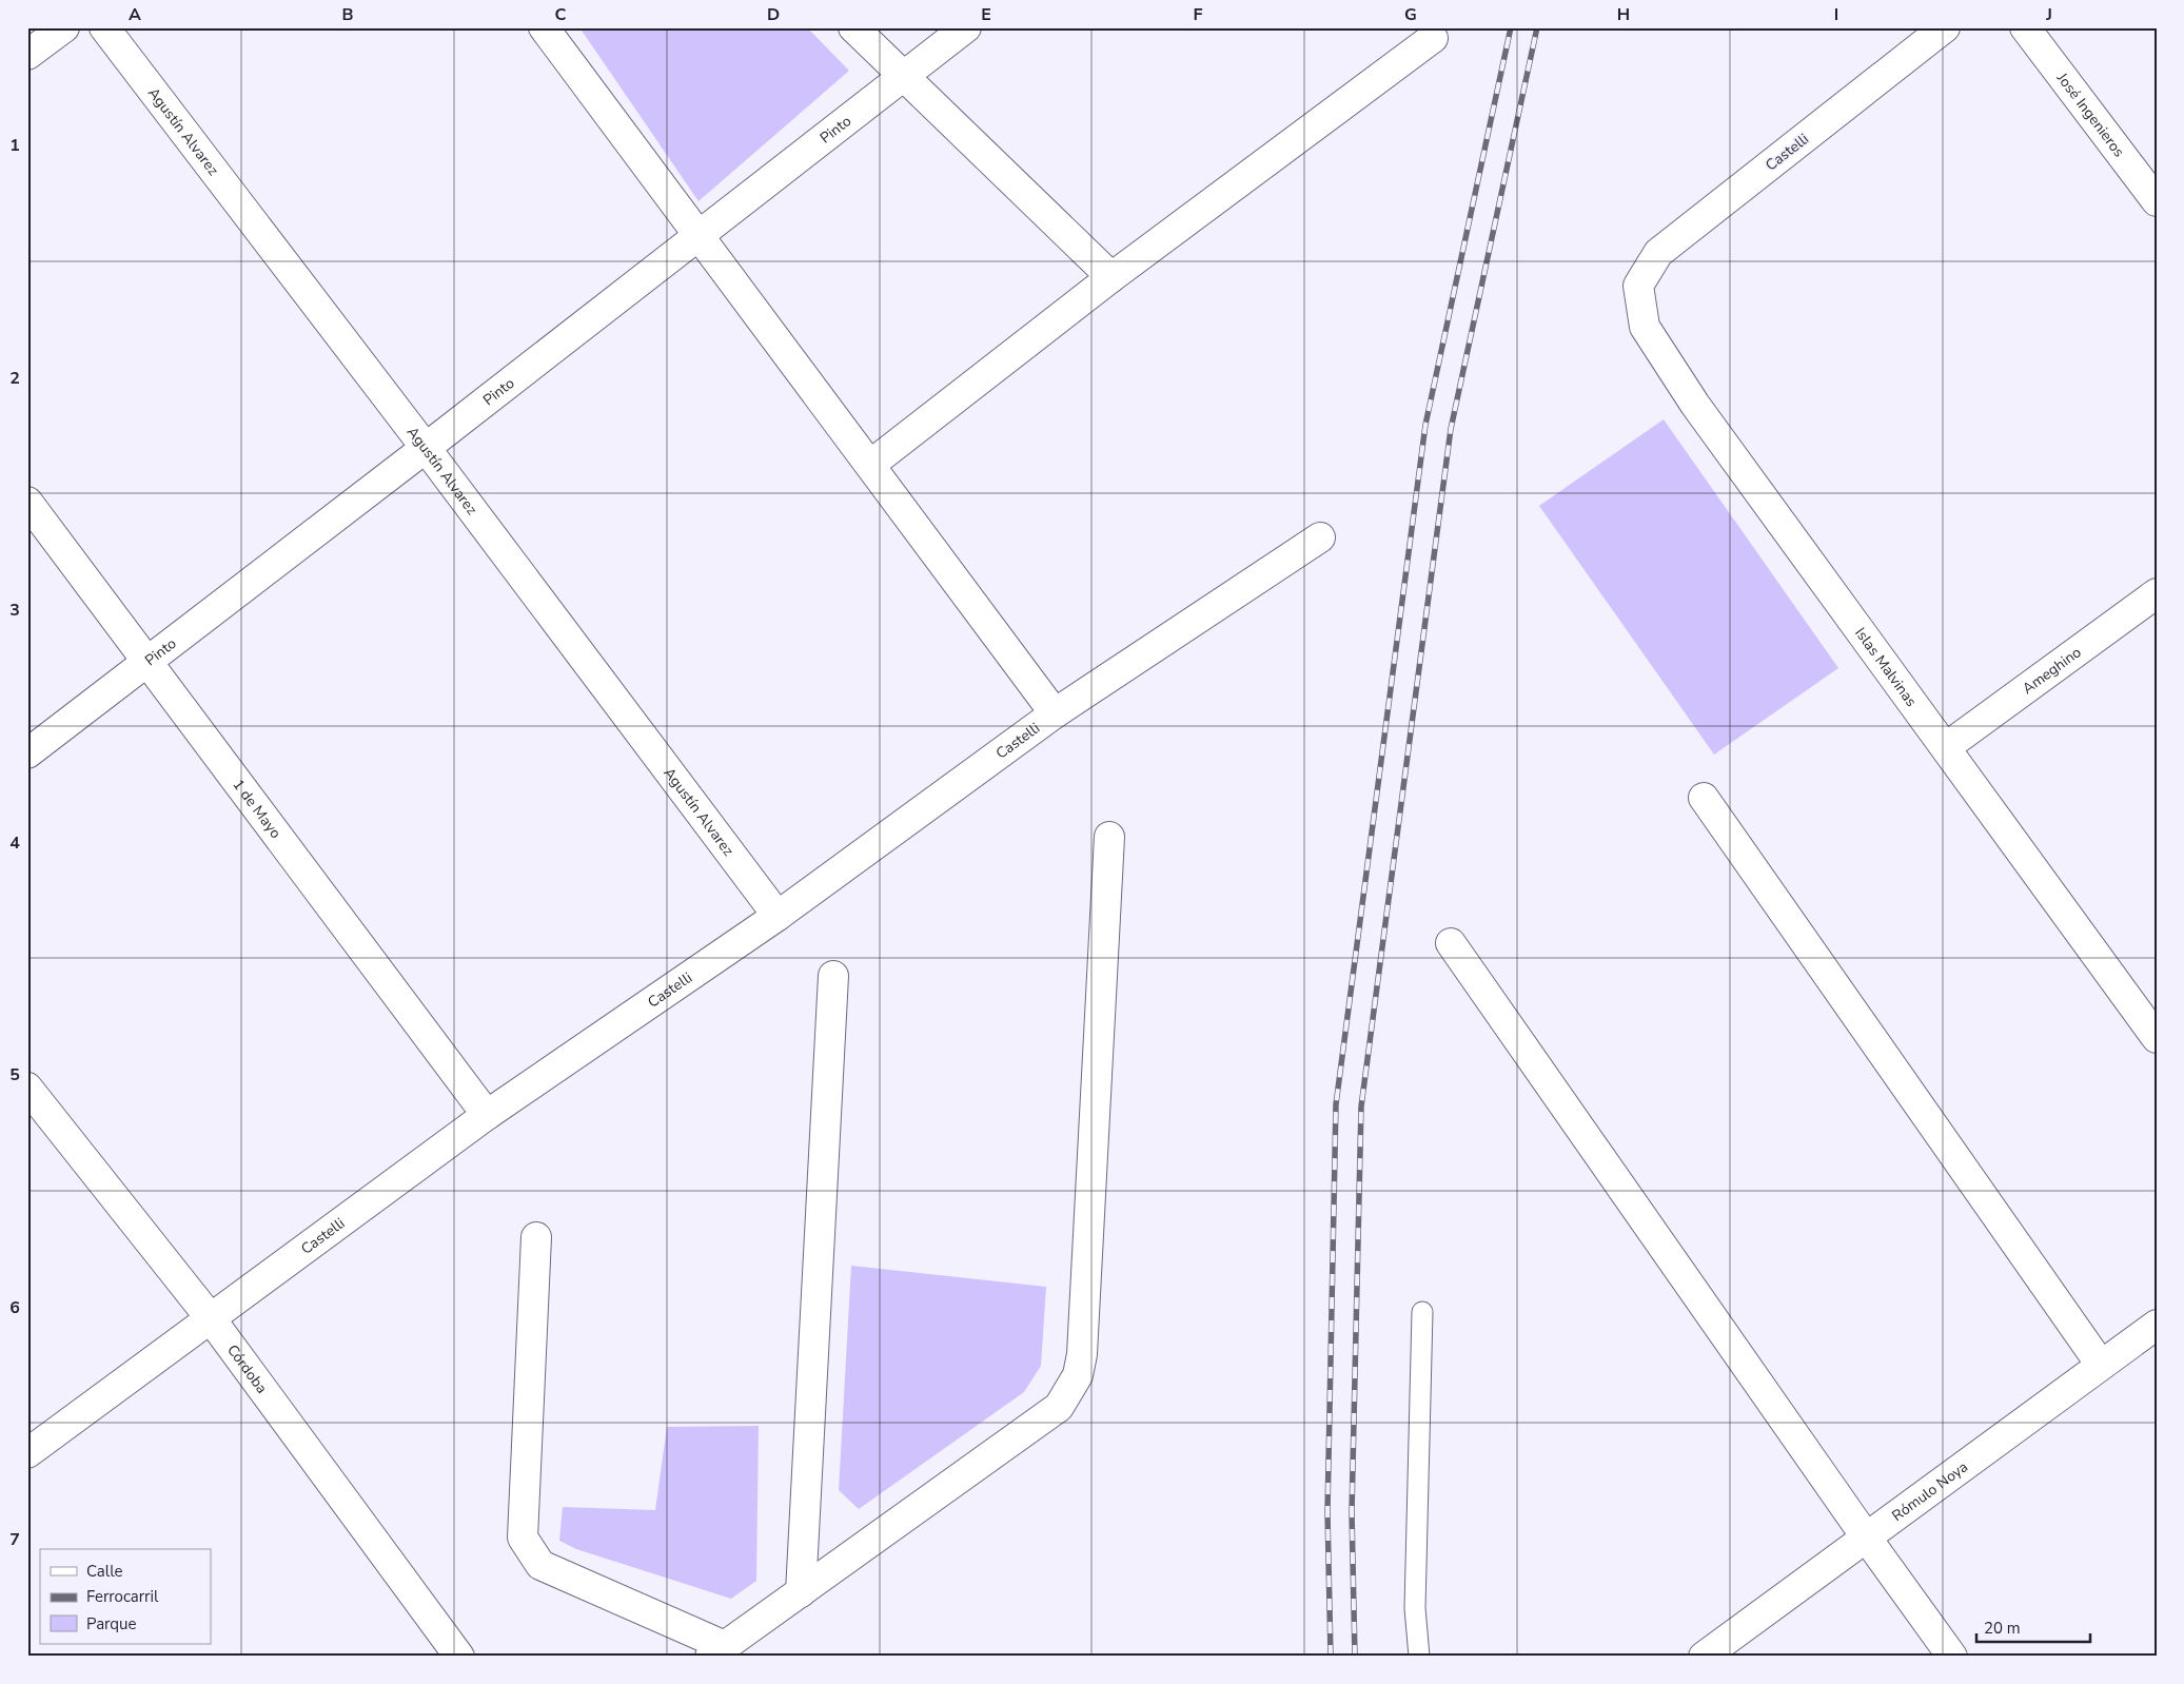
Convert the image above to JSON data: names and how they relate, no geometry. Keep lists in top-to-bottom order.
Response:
{
  "streets": {
    "street": [
      "José Ingenieros",
      "Pinto",
      "Agustín Alvarez",
      "Castelli",
      "Islas Malvinas",
      "Ameghino",
      "1 de Mayo",
      "Córdoba",
      "Rómulo Noya"
    ]
  },
  "crossings": [
    ["Pinto", "Agustín Alvarez"],
    ["Pinto", "1 de Mayo"],
    ["Agustín Alvarez", "Castelli"],
    ["Castelli", "Islas Malvinas"],
    ["Castelli", "1 de Mayo"],
    ["Castelli", "Córdoba"],
    ["Islas Malvinas", "Ameghino"]
  ],
  "legend": ["Calle", "Ferrocarril", "Parque"],
  "scale_bar": "20 m",
  "grid": {
    "columns": [
      "A",
      "B",
      "C",
      "D",
      "E",
      "F",
      "G",
      "H",
      "I",
      "J"
    ],
    "rows": [
      "1",
      "2",
      "3",
      "4",
      "5",
      "6",
      "7"
    ]
  }
}
